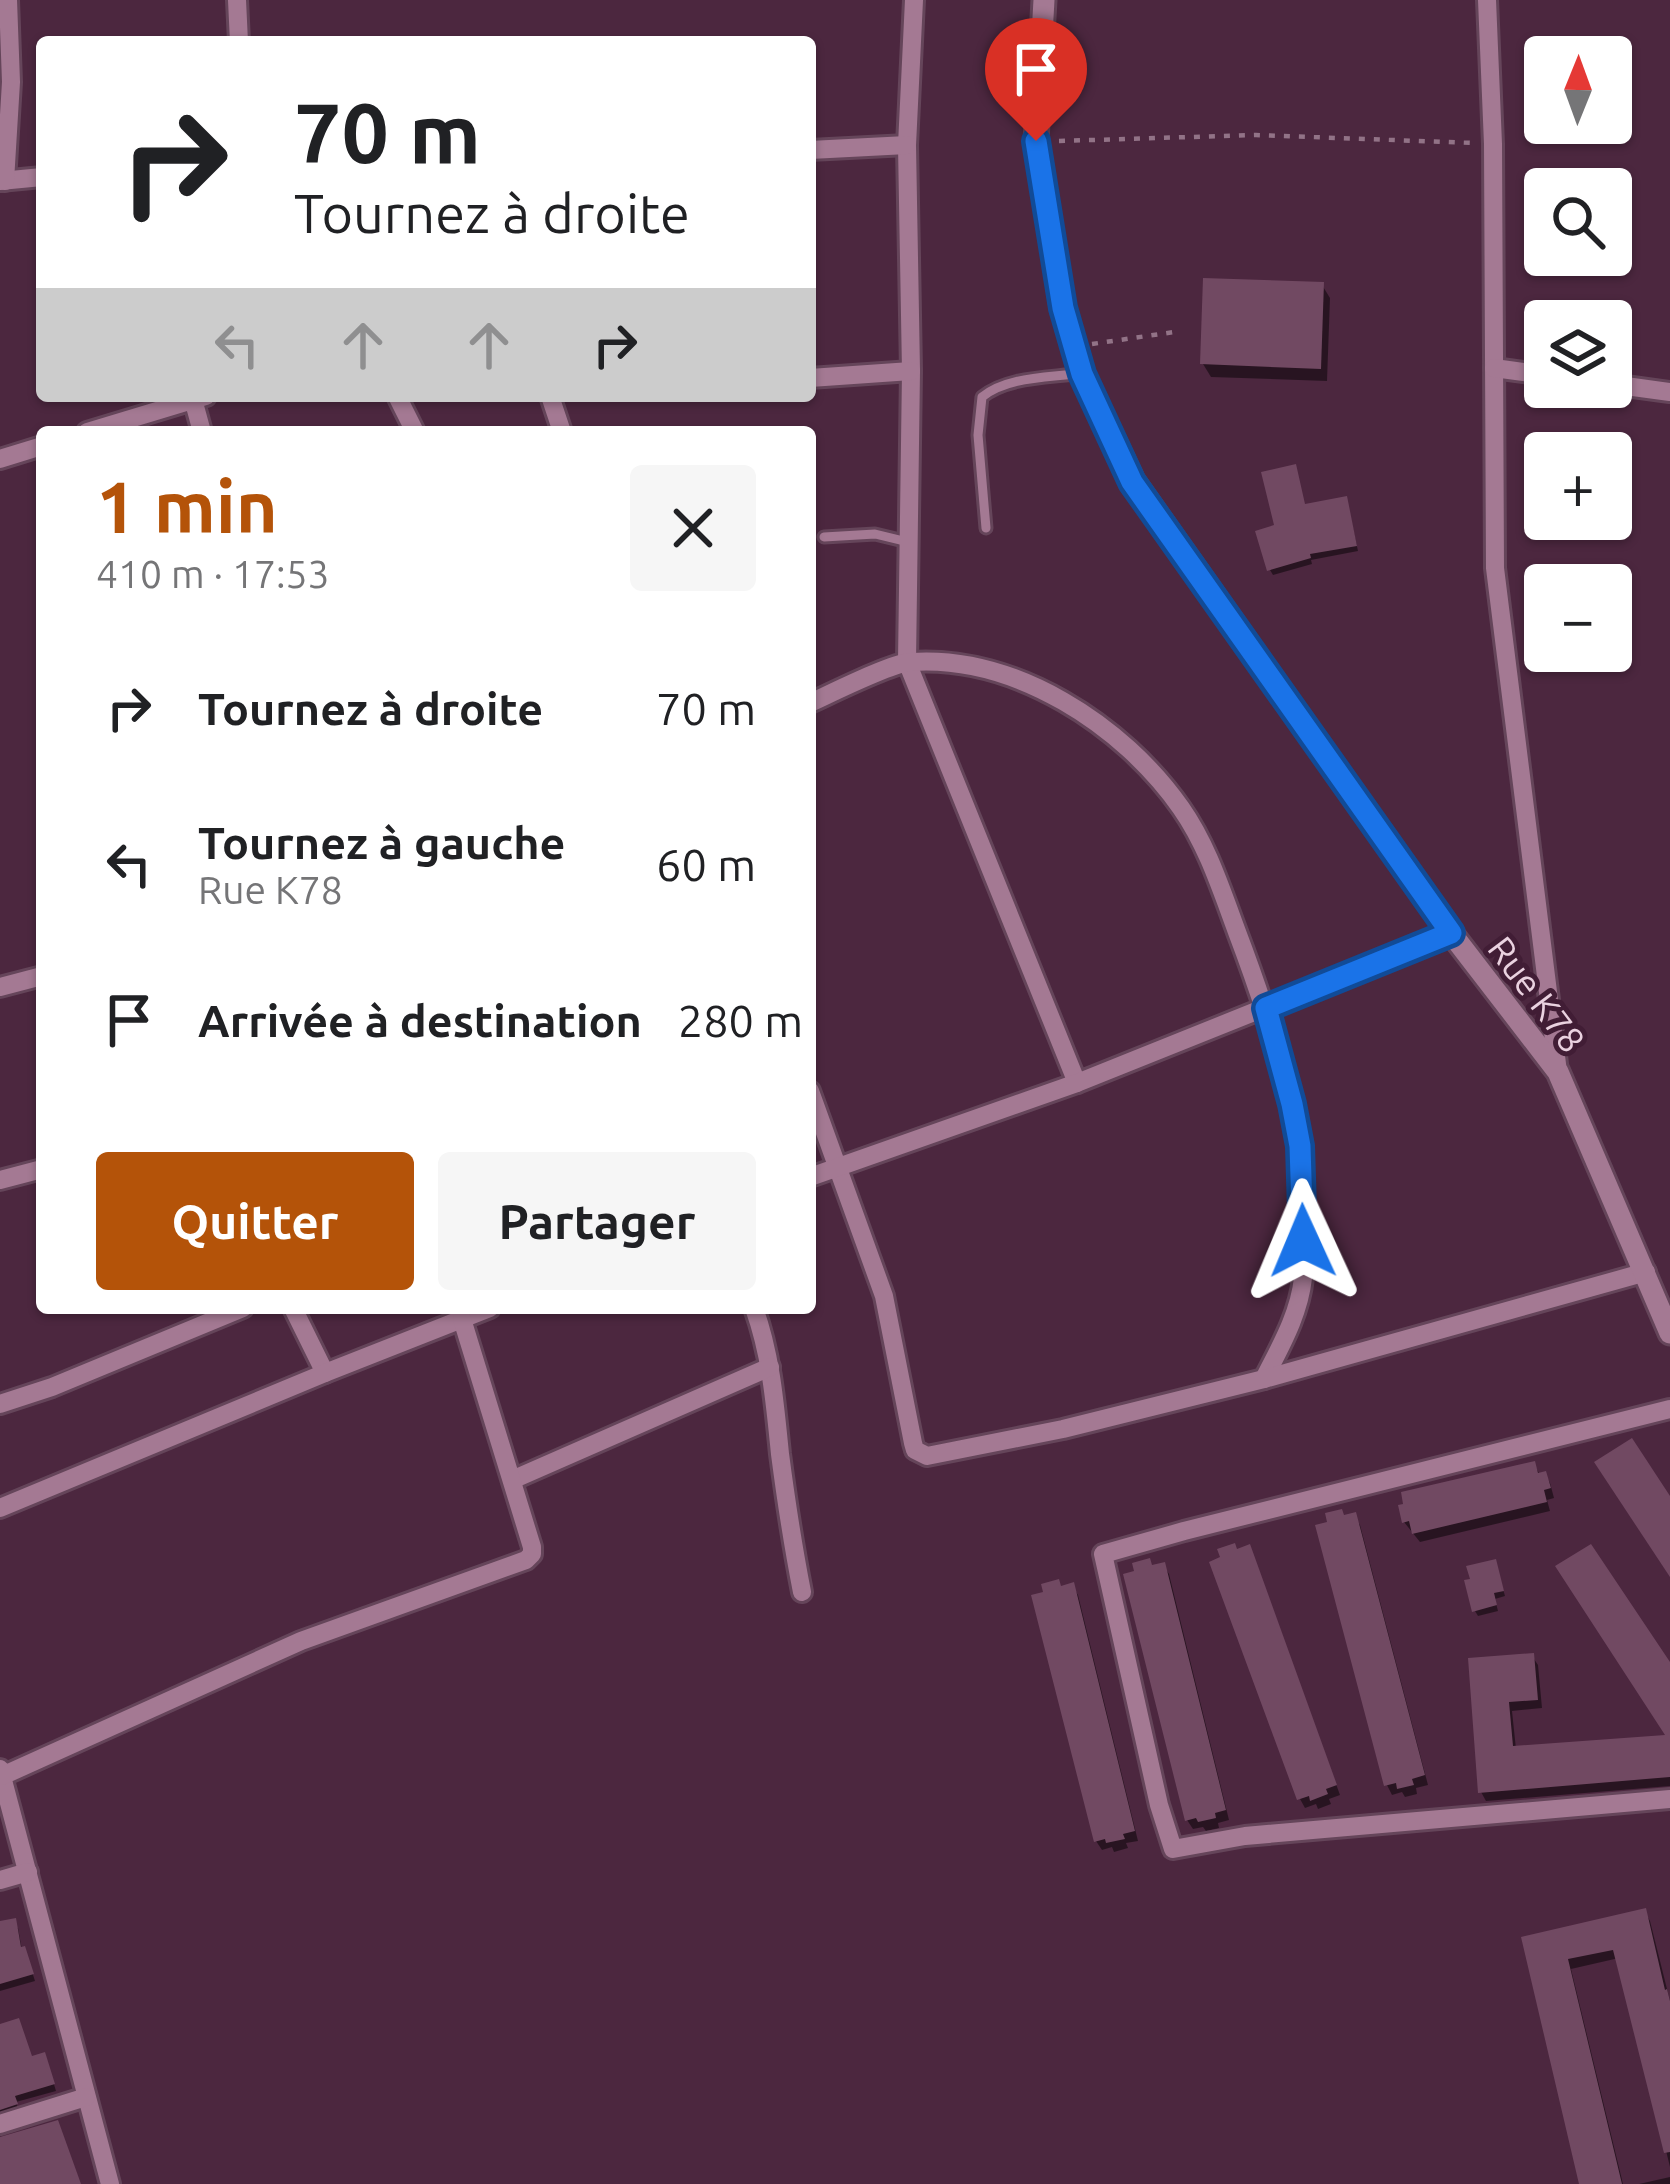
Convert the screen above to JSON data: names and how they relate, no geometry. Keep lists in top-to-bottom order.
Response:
{
  "streets": {
    "street": ["Rue K78"]
  },
  "north": "top",
  "page": {
    "map_buttons": ["+", "−"],
    "turn": ["70 m", "Tournez à droite"],
    "heading": ["1 min", "410 m · 17:53"],
    "list": [
      {
        "name": "Tournez à droite",
        "value": "70 m"
      },
      {
        "name": "Tournez à gauche",
        "note": "Rue K78",
        "value": "60 m"
      },
      {
        "name": "Arrivée à destination",
        "value": "280 m"
      }
    ],
    "buttons": ["Quitter", "Partager"]
  }
}
